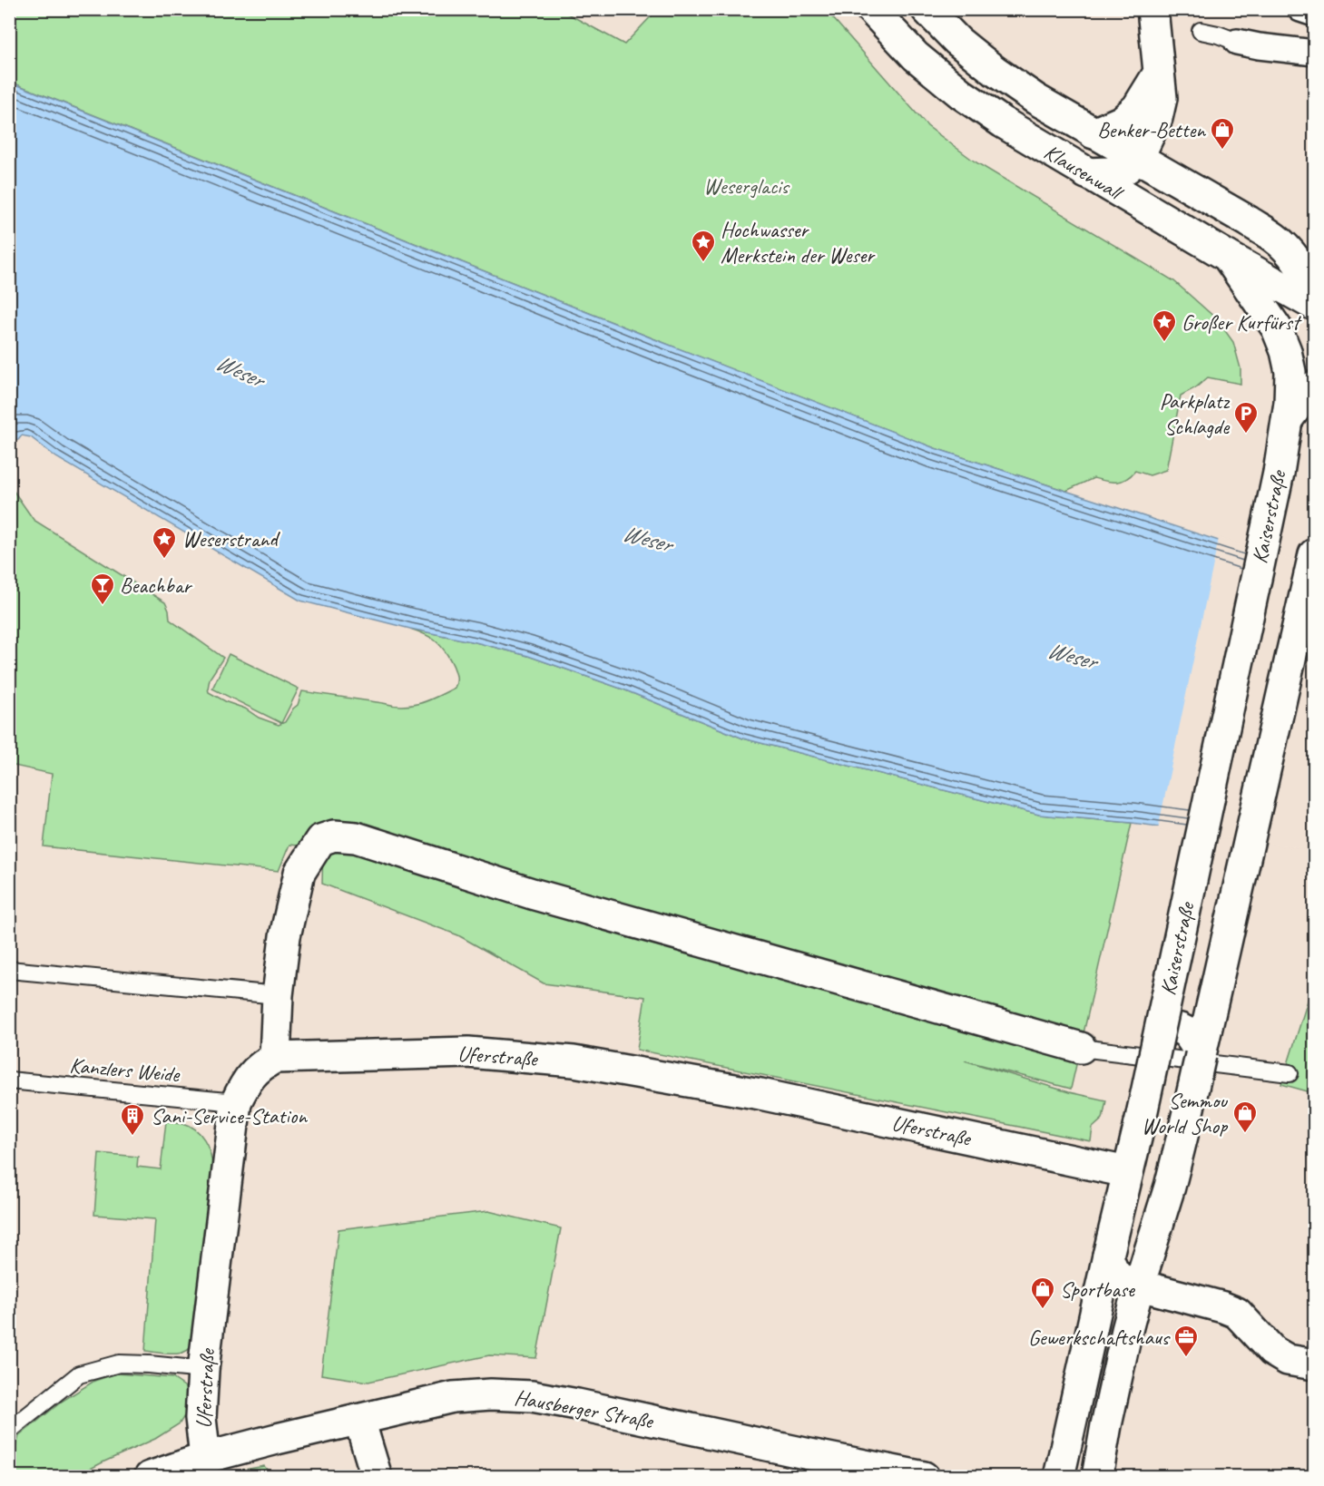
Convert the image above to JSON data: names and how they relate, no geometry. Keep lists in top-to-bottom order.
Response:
{
  "streets": {
    "main road": [
      "Klausenwall",
      "Kaiserstraße",
      "Uferstraße",
      "Hausberger Straße"
    ],
    "lane": ["Kanzlers Weide"]
  },
  "crossings": [
    ["Klausenwall", "Kaiserstraße"],
    ["Kaiserstraße", "Uferstraße"],
    ["Uferstraße", "Kanzlers Weide"],
    ["Uferstraße", "Hausberger Straße"]
  ],
  "water": ["Weser"],
  "parks": ["Weserglacis"],
  "places": {
    "shop": ["Benker-Betten", "Semmou World Shop", "Sportbase"],
    "place": ["Hochwasser Merkstein der Weser", "Großer Kurfürst", "Weserstrand"],
    "parking": ["Parkplatz Schlagde"],
    "bar": ["Beachbar"],
    "building": ["Sani-Service-Station"],
    "office": ["Gewerkschaftshaus"]
  }
}
